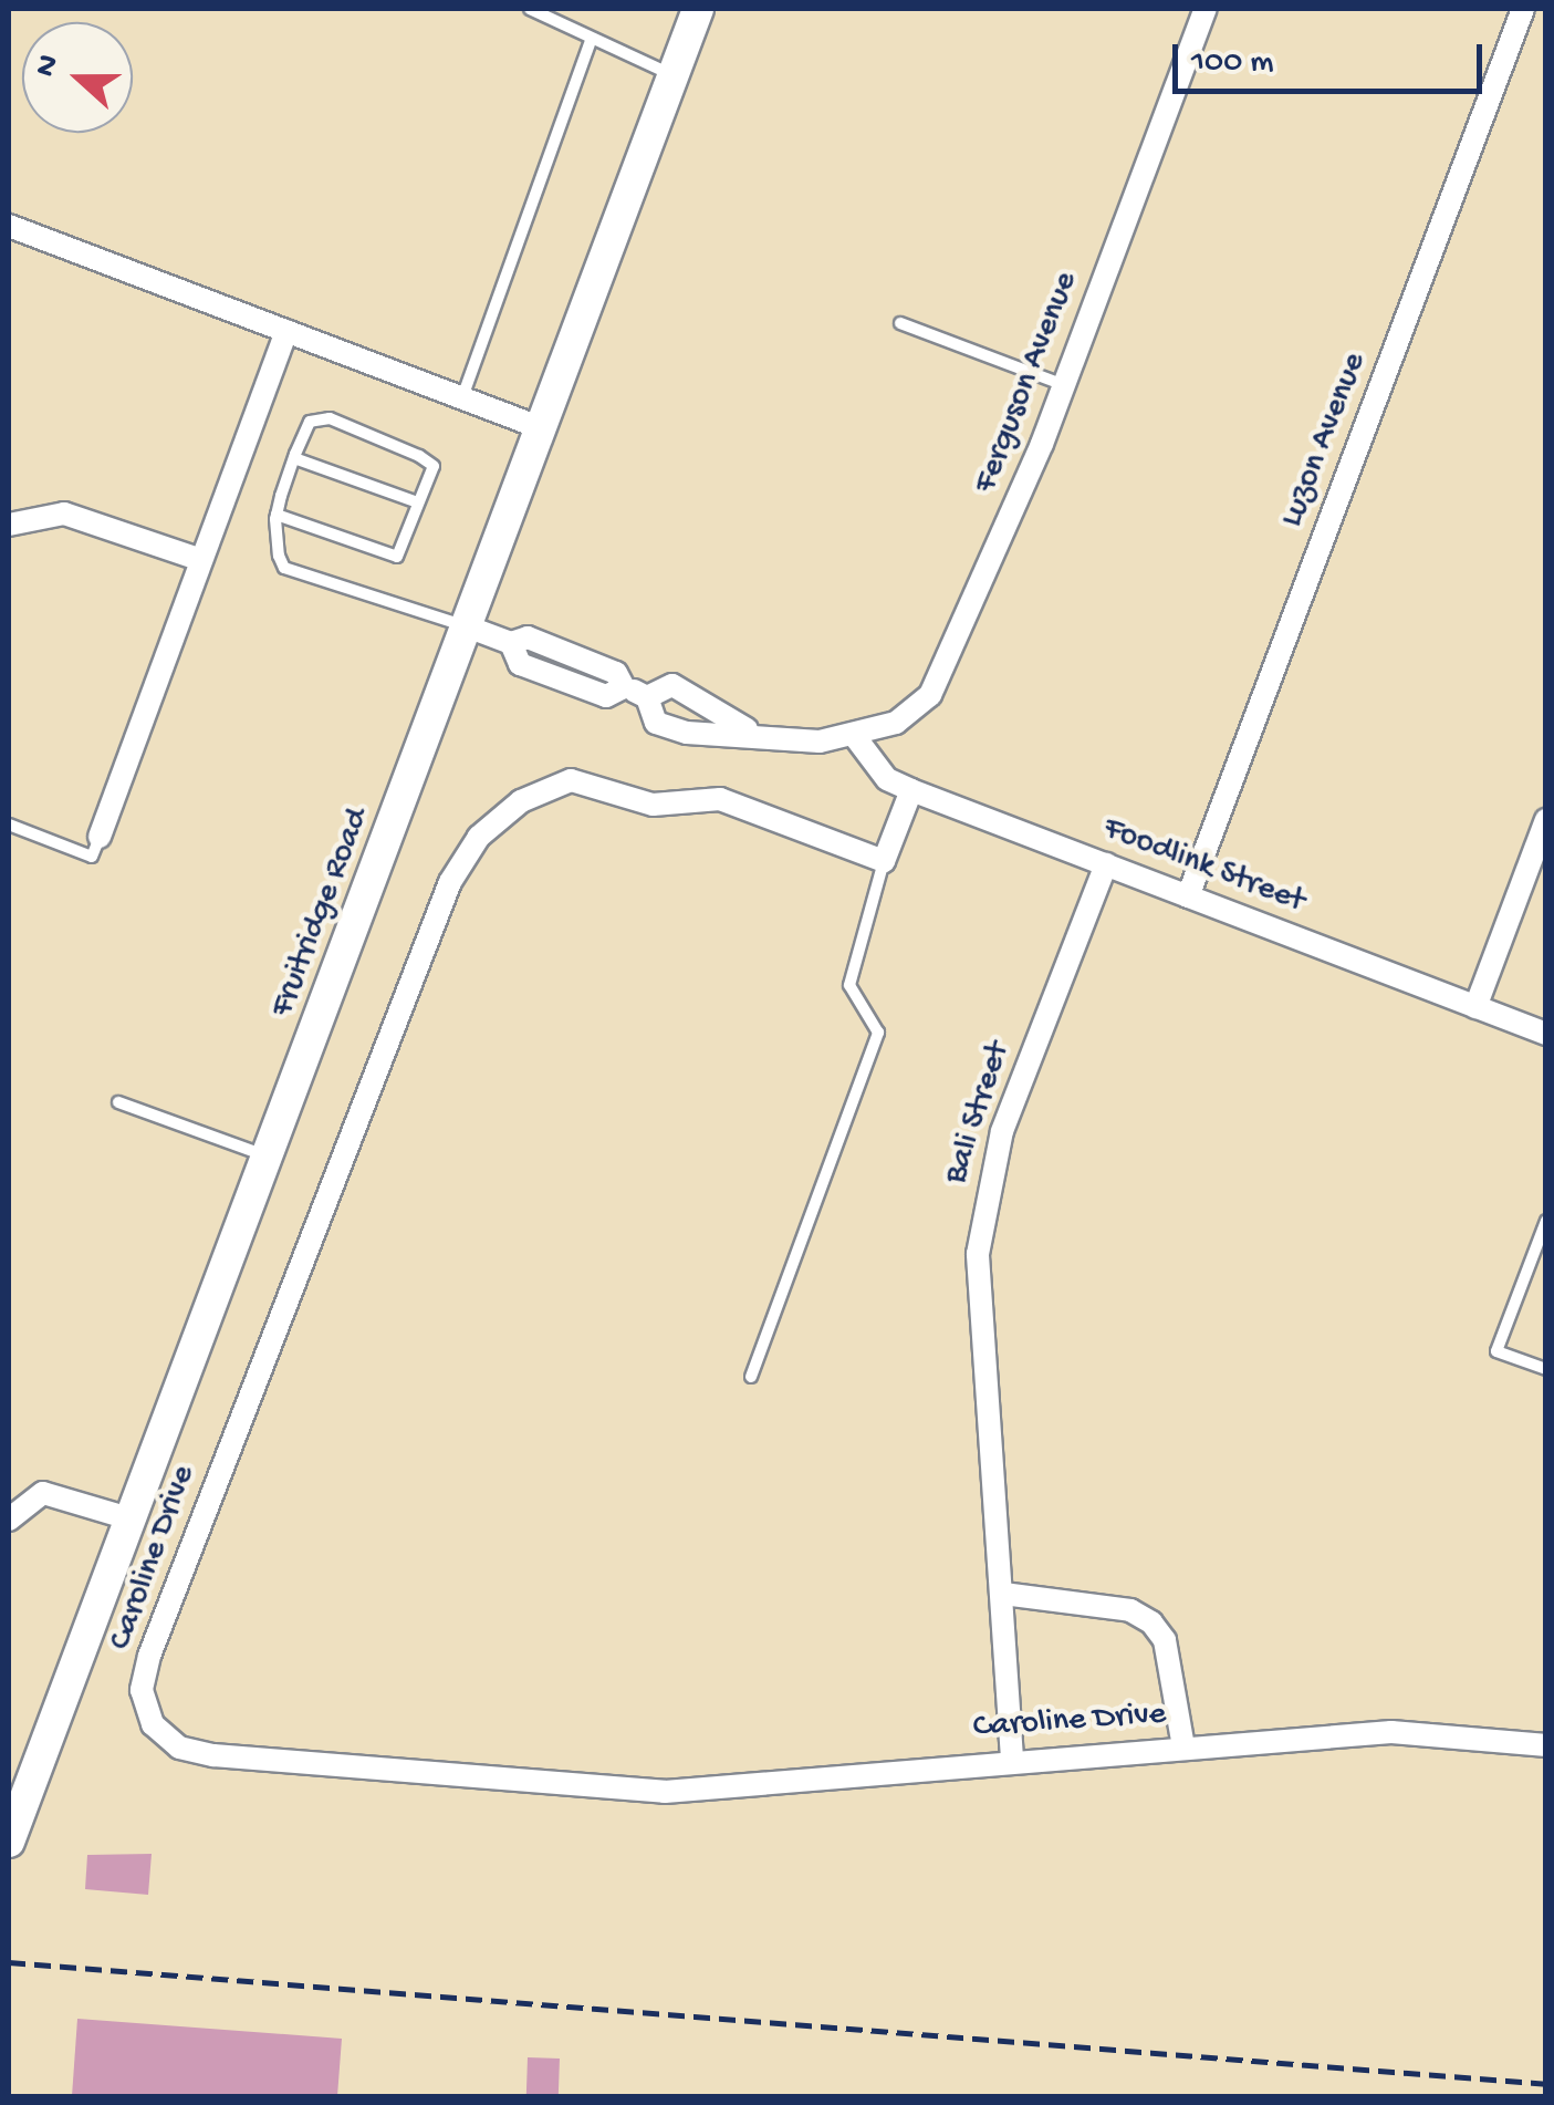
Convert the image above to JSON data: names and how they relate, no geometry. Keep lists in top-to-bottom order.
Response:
{
  "streets": {
    "main road": ["Fruitridge Road"],
    "street": [
      "Ferguson Avenue",
      "Luzon Avenue",
      "Foodlink Street",
      "Bali Street",
      "Caroline Drive"
    ]
  },
  "crossings": [
    ["Ferguson Avenue", "Foodlink Street"],
    ["Luzon Avenue", "Foodlink Street"],
    ["Foodlink Street", "Bali Street"],
    ["Bali Street", "Caroline Drive"]
  ],
  "scale_bar": "100 m",
  "north": "left"
}
